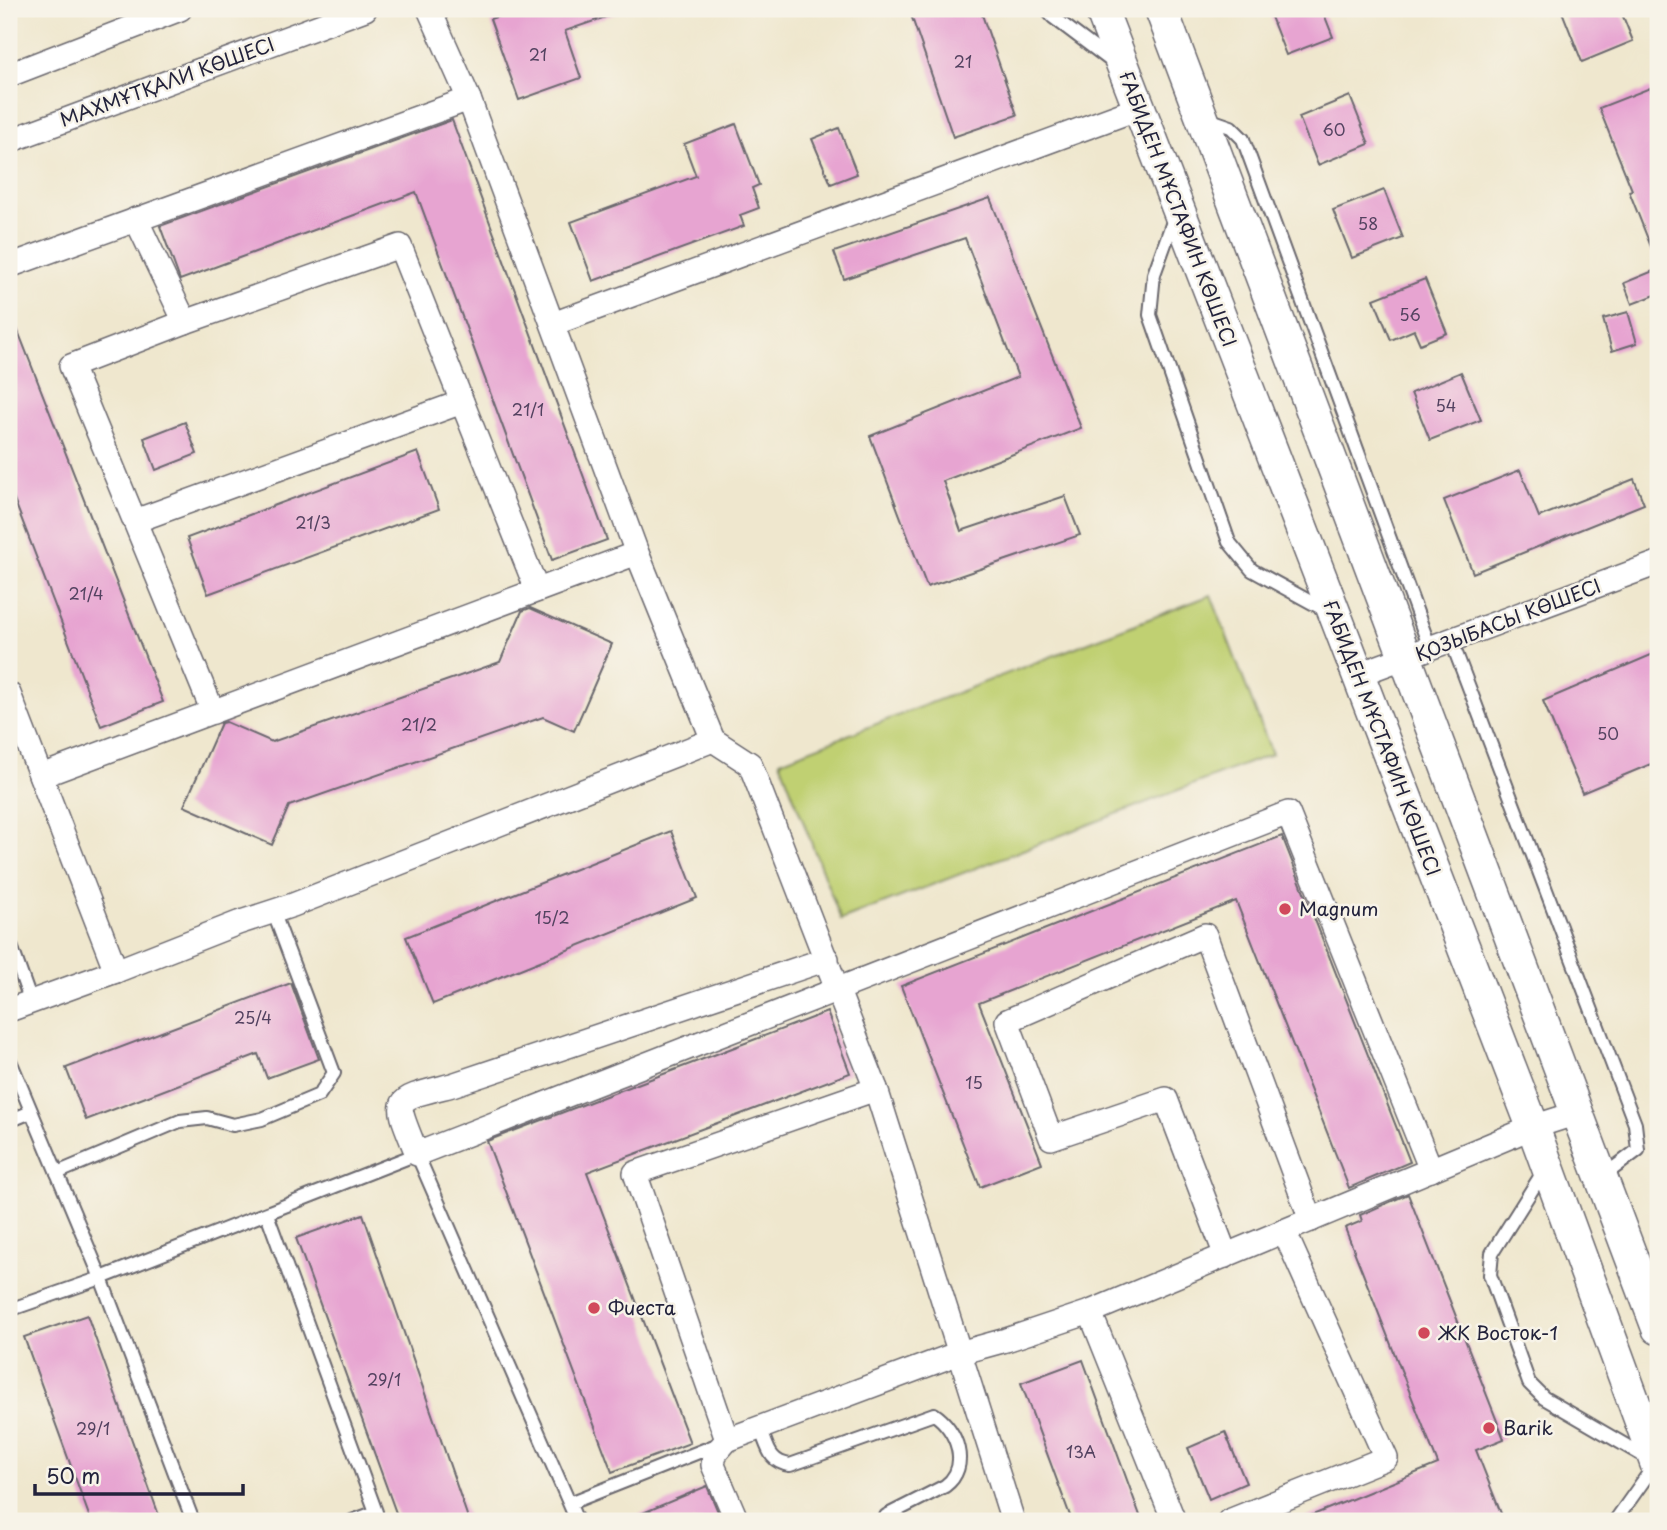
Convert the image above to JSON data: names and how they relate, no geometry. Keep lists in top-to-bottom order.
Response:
{
  "streets": {
    "street": ["МАХМҰТҚАЛИ КӨШЕСІ", "ҒАБИДЕН МҰСТАФИН КӨШЕСІ", "ҚОЗЫБАСЫ КӨШЕСІ"]
  },
  "crossings": [
    ["ҒАБИДЕН МҰСТАФИН КӨШЕСІ", "ҚОЗЫБАСЫ КӨШЕСІ"]
  ],
  "places": [
    "Magnum",
    "Фиеста",
    "ЖК Восток-1",
    "Barik"
  ],
  "house_numbers": [
    "21",
    "21",
    "60",
    "58",
    "56",
    "54",
    "21/1",
    "21/3",
    "21/4",
    "21/2",
    "50",
    "15/2",
    "25/4",
    "15",
    "29/1",
    "29/1",
    "13А"
  ],
  "scale_bar": "50 m"
}
